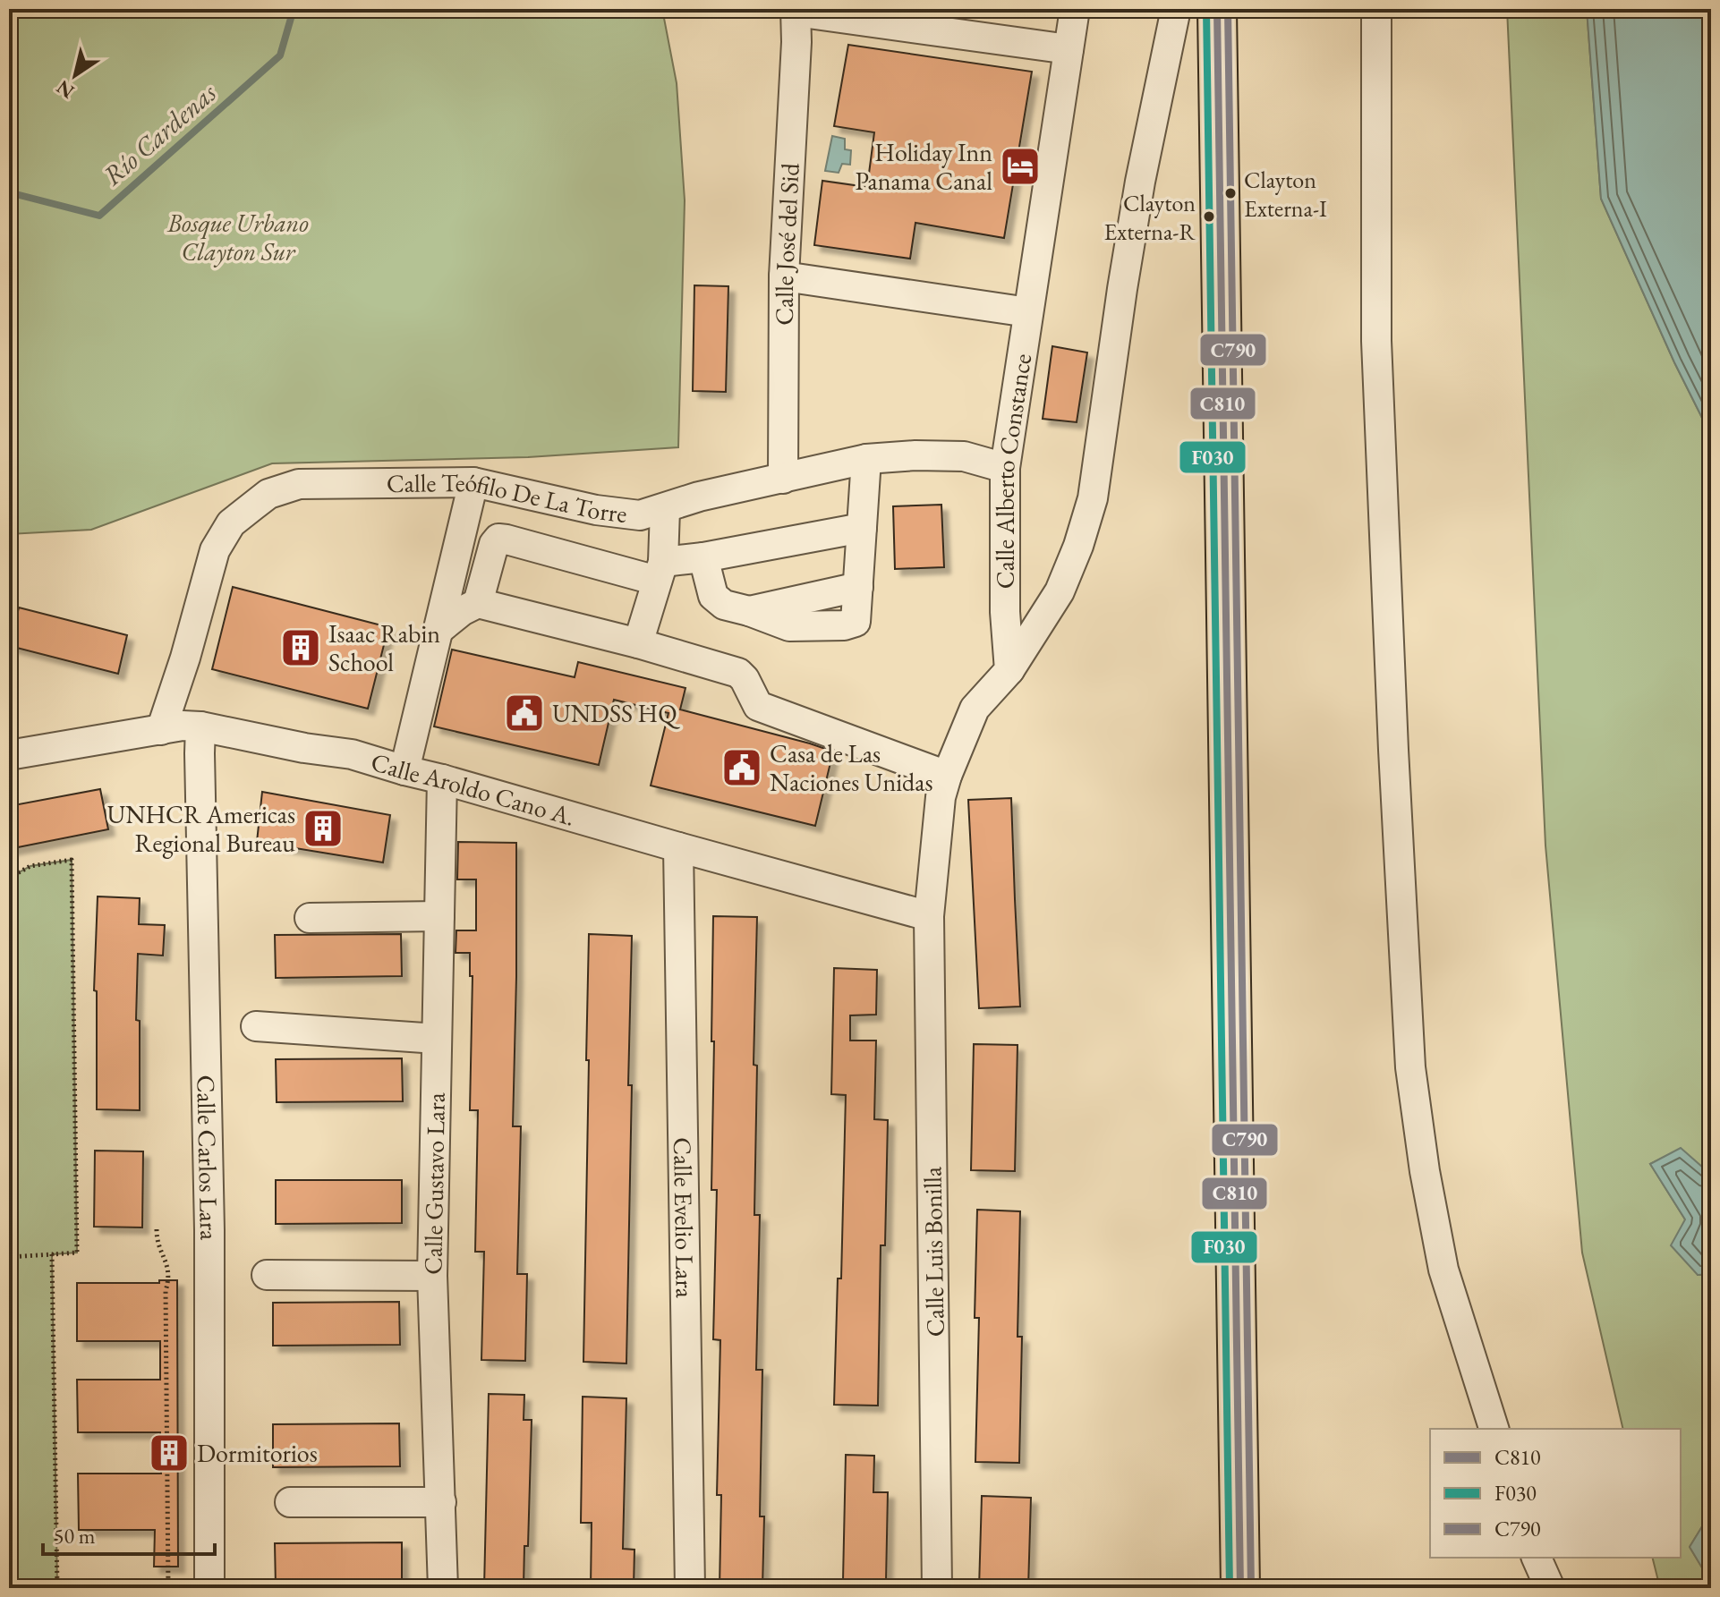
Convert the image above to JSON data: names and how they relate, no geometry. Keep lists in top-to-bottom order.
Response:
{
  "streets": {
    "street": [
      "Calle José del Sid",
      "Calle Alberto Constance",
      "Calle Teófilo De La Torre",
      "Calle Aroldo Cano A.",
      "Calle Carlos Lara",
      "Calle Gustavo Lara",
      "Calle Evelio Lara",
      "Calle Luis Bonilla"
    ]
  },
  "crossings": [
    ["Calle José del Sid", "Calle Teófilo De La Torre"],
    ["Calle Alberto Constance", "Calle Teófilo De La Torre"],
    ["Calle Teófilo De La Torre", "Calle Aroldo Cano A."],
    ["Calle Aroldo Cano A.", "Calle Carlos Lara"],
    ["Calle Aroldo Cano A.", "Calle Gustavo Lara"],
    ["Calle Aroldo Cano A.", "Calle Evelio Lara"],
    ["Calle Aroldo Cano A.", "Calle Luis Bonilla"]
  ],
  "water": ["Río Cardenas"],
  "parks": ["Bosque Urbano Clayton Sur"],
  "places": {
    "hotel": ["Holiday Inn Panama Canal"],
    "other": ["Clayton Externa-I", "Clayton Externa-R"],
    "building": ["Isaac Rabin School", "UNHCR Americas Regional Bureau", "Dormitorios"],
    "public building": ["UNDSS HQ", "Casa de Las Naciones Unidas"]
  },
  "lines": ["transit line C810", "transit line F030", "transit line C790"],
  "legend": ["C810", "F030", "C790"],
  "scale_bar": "50 m",
  "north": "bottom left"
}
